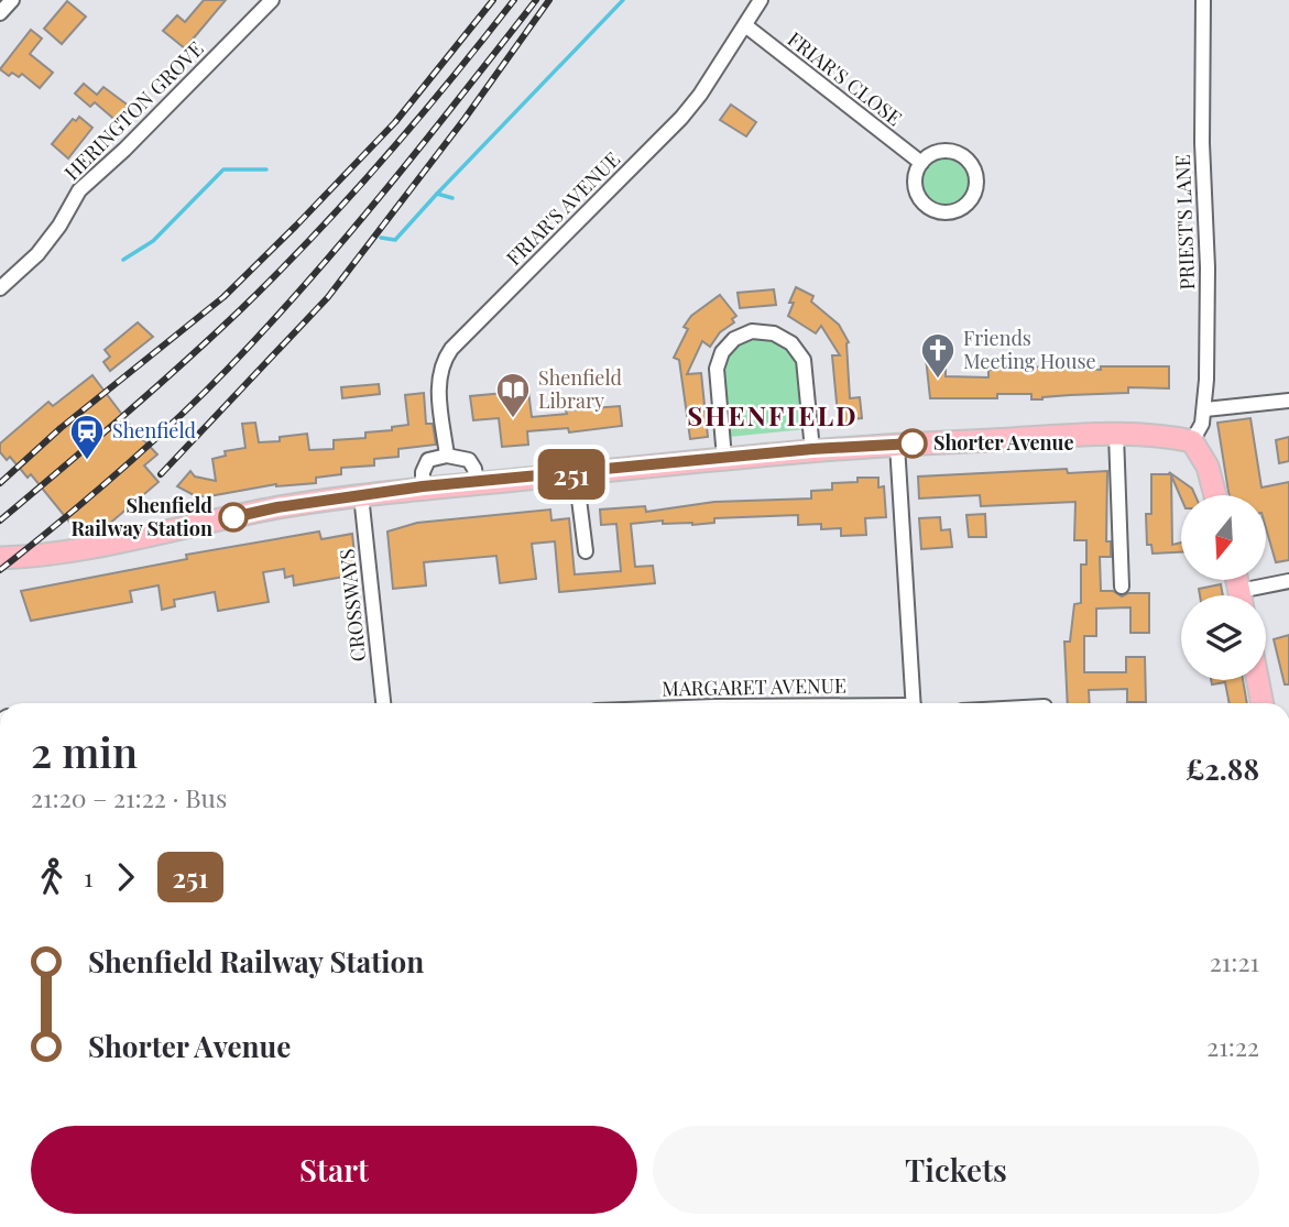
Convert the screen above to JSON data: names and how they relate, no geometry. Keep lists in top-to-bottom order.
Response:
{
  "streets": {
    "street": [
      "FRIAR'S CLOSE",
      "HERINGTON GROVE",
      "FRIAR'S AVENUE",
      "PRIEST'S LANE",
      "CROSSWAYS"
    ]
  },
  "crossings": [
    ["FRIAR'S CLOSE", "FRIAR'S AVENUE"]
  ],
  "districts": ["SHENFIELD"],
  "places": {
    "church": ["Friends Meeting House"],
    "library": ["Shenfield Library"],
    "other": ["Shorter Avenue", "Shenfield Railway Station"],
    "station": ["Shenfield"]
  },
  "lines": ["bus line 251"],
  "north": "bottom",
  "page": {
    "on_map": "251",
    "heading": ["2 min", "21:20 – 21:22 · Bus", "£2.88"],
    "legs": ["1", "251"],
    "list": [
      {
        "name": "Shenfield Railway Station",
        "value": "21:21"
      },
      {
        "name": "Shorter Avenue",
        "value": "21:22"
      }
    ],
    "buttons": ["Start", "Tickets"]
  }
}
